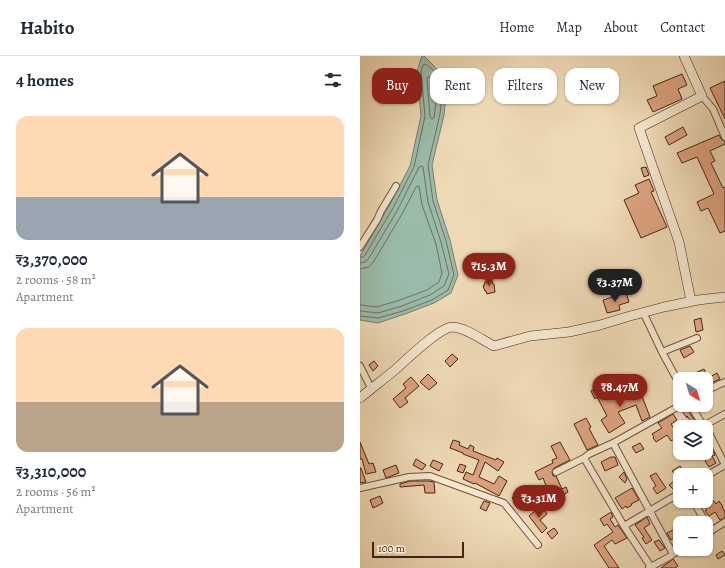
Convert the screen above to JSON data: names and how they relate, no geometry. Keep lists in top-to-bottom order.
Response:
{
  "scale_bar": "100 m",
  "north": "bottom right",
  "page": {
    "header": "Habito",
    "nav": [
      "Home",
      "Map",
      "About",
      "Contact"
    ],
    "heading": "4 homes",
    "chip": [
      "Buy",
      "Rent",
      "Filters",
      "New"
    ],
    "list": [
      {
        "name": "₹3,370,000",
        "note": "2 rooms · 58 m² · Apartment"
      },
      {
        "name": "₹3,310,000",
        "note": "2 rooms · 56 m² · Apartment"
      }
    ],
    "price": [
      "₹15.3M",
      "₹3.37M",
      "₹8.47M",
      "₹3.31M"
    ],
    "map_buttons": ["+", "−"],
    "scale": "100 m"
  }
}
